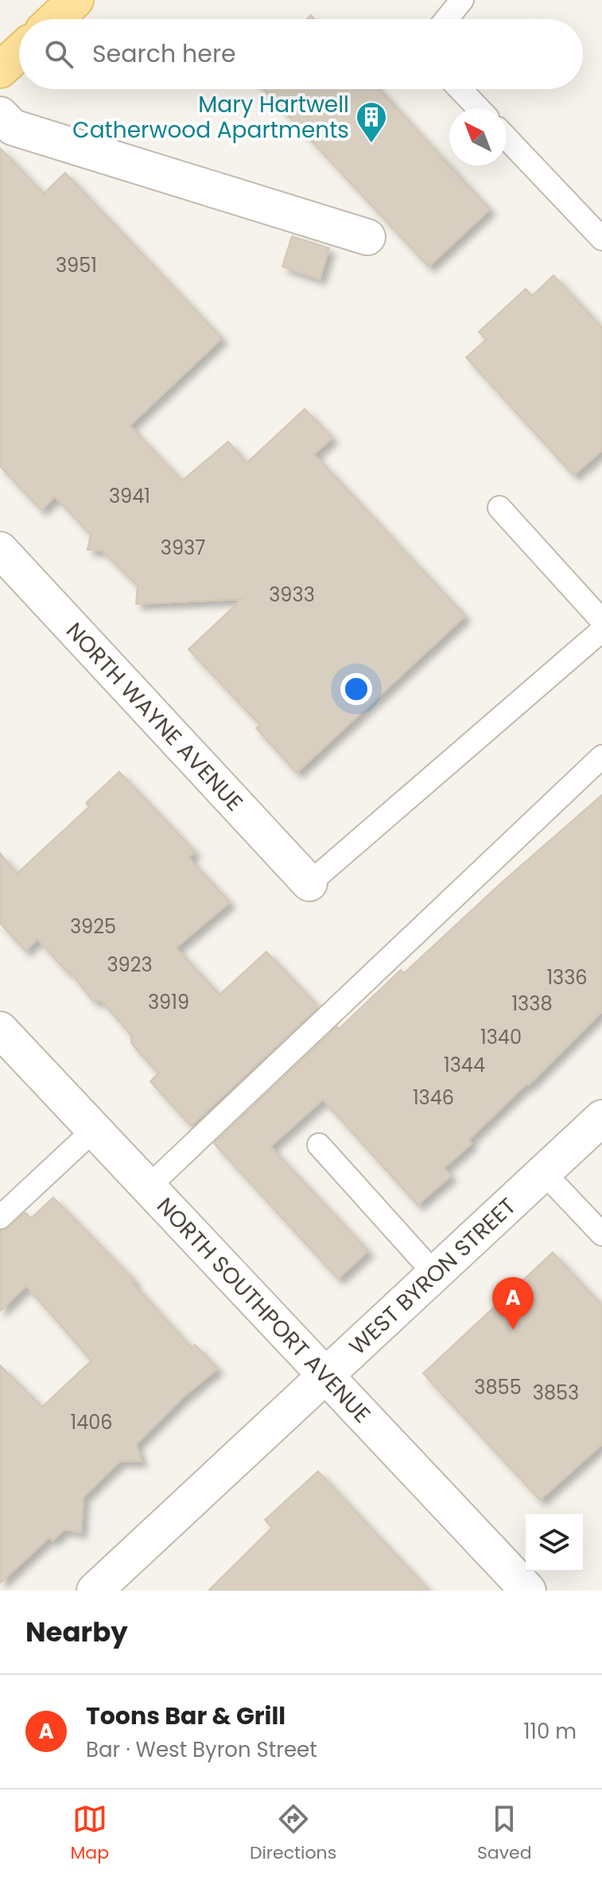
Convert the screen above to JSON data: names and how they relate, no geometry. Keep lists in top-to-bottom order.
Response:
{
  "streets": {
    "street": ["NORTH WAYNE AVENUE", "WEST BYRON STREET", "NORTH SOUTHPORT AVENUE"]
  },
  "crossings": [
    ["WEST BYRON STREET", "NORTH SOUTHPORT AVENUE"]
  ],
  "places": {
    "building": ["Mary Hartwell Catherwood Apartments"]
  },
  "house_numbers": [
    "3951",
    "3941",
    "3937",
    "3933",
    "3925",
    "3923",
    "1336",
    "3919",
    "1338",
    "1340",
    "1344",
    "1346",
    "3855",
    "3853",
    "1406"
  ],
  "north": "top left",
  "page": {
    "search": "Search here",
    "pins": "A",
    "heading": "Nearby",
    "list": [
      {
        "mark": "A",
        "name": "Toons Bar & Grill",
        "note": "Bar · West Byron Street",
        "value": "110 m"
      }
    ],
    "nav": ["Map", "Directions", "Saved"]
  }
}
